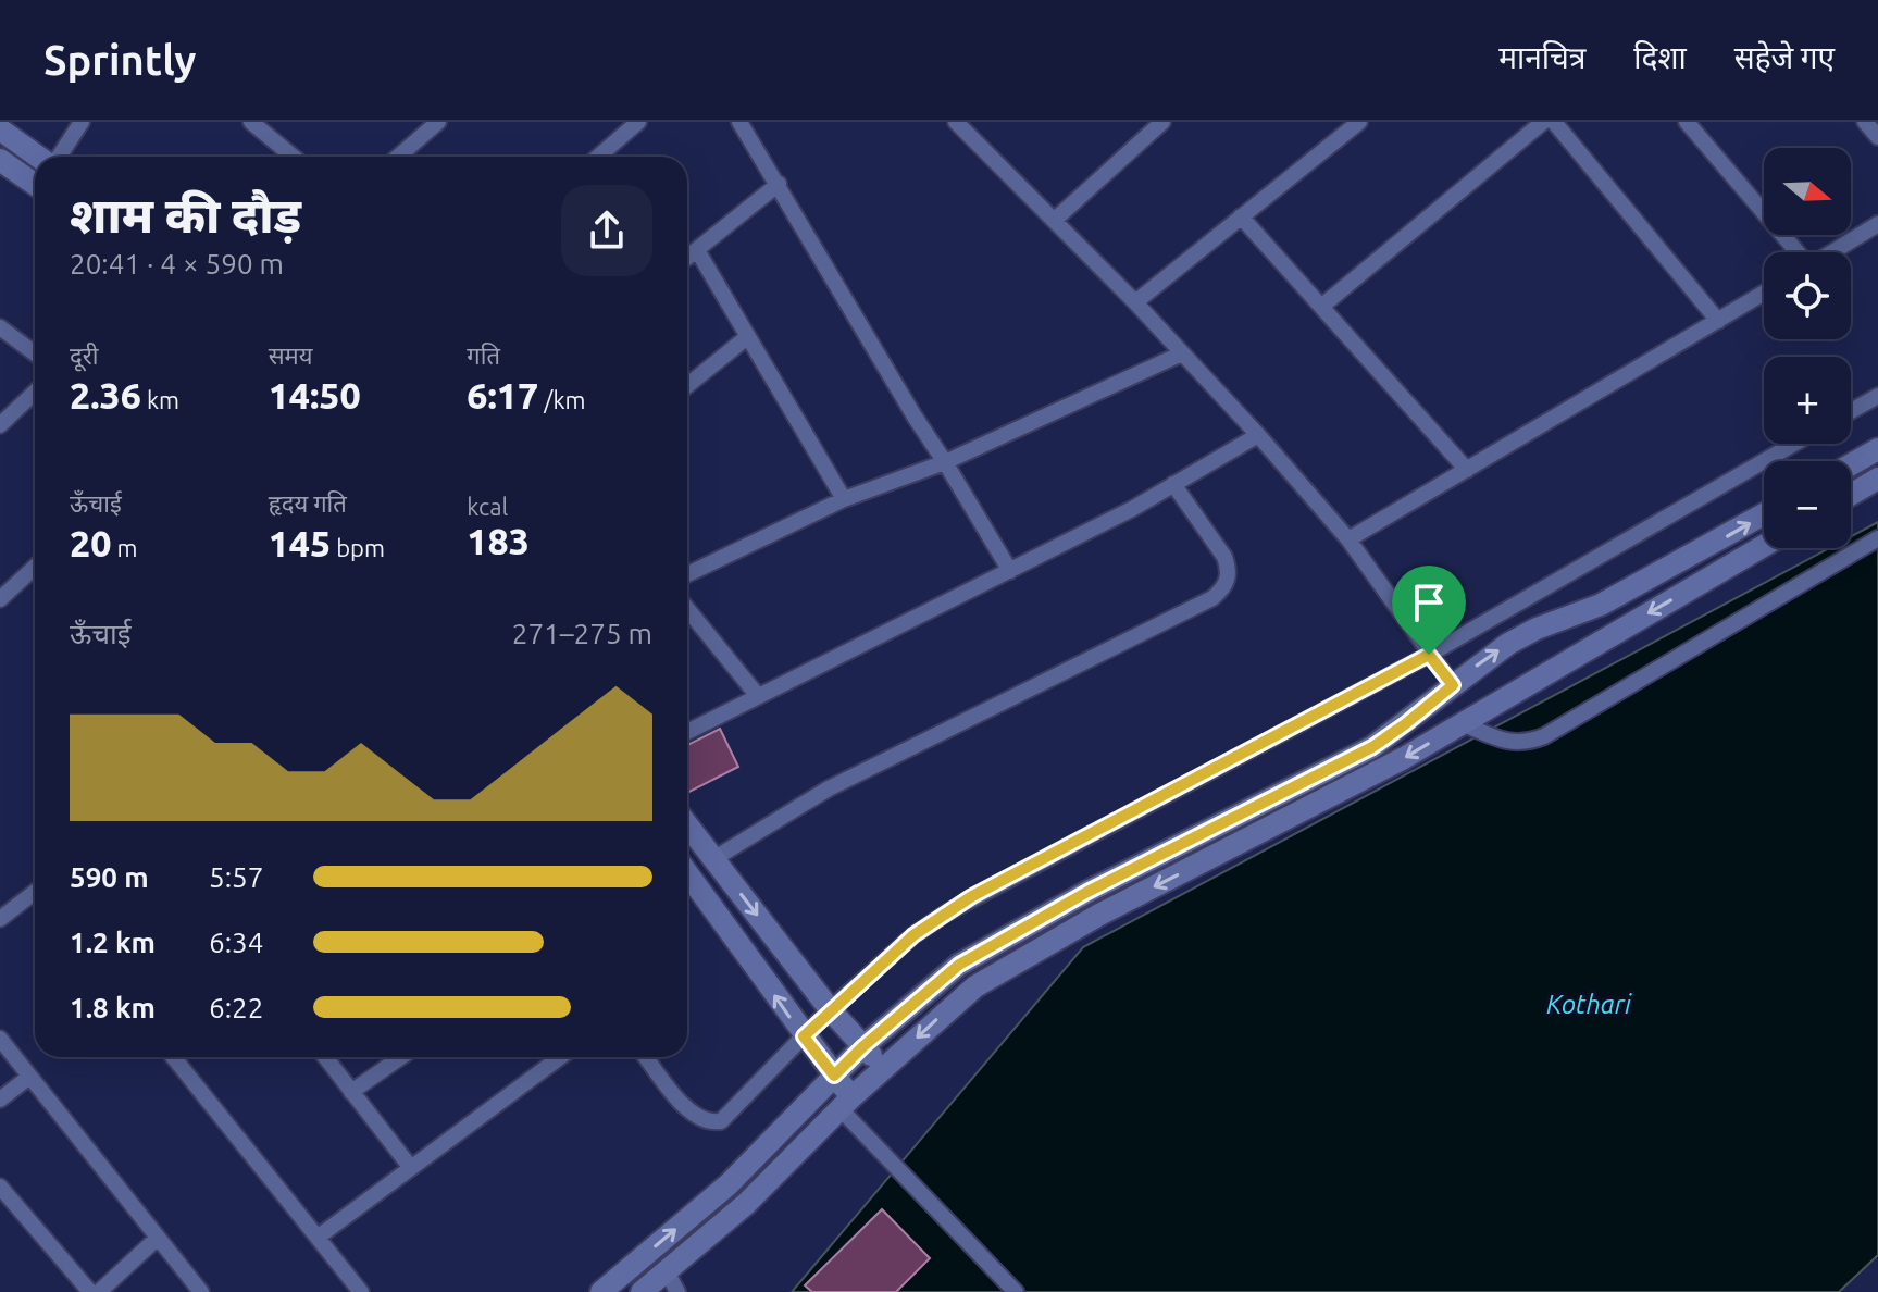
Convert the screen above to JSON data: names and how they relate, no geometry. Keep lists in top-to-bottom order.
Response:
{
  "water": ["Kothari"],
  "north": "right",
  "page": {
    "header": "Sprintly",
    "nav": ["मानचित्र", "दिशा", "सहेजे गए"],
    "map_buttons": ["+", "−"],
    "heading": ["शाम की दौड़", "20:41 · 4 × 590 m"],
    "stats": [
      ["दूरी", "2.36 km"],
      ["समय", "14:50"],
      ["गति", "6:17 /km"],
      ["ऊँचाई", "20 m"],
      ["हृदय गति", "145 bpm"],
      ["kcal", "183"]
    ],
    "chart": ["ऊँचाई", "271–275 m"],
    "list": [
      {
        "name": "590 m",
        "note": "5:57"
      },
      {
        "name": "1.2 km",
        "note": "6:34"
      },
      {
        "name": "1.8 km",
        "note": "6:22"
      }
    ]
  }
}
